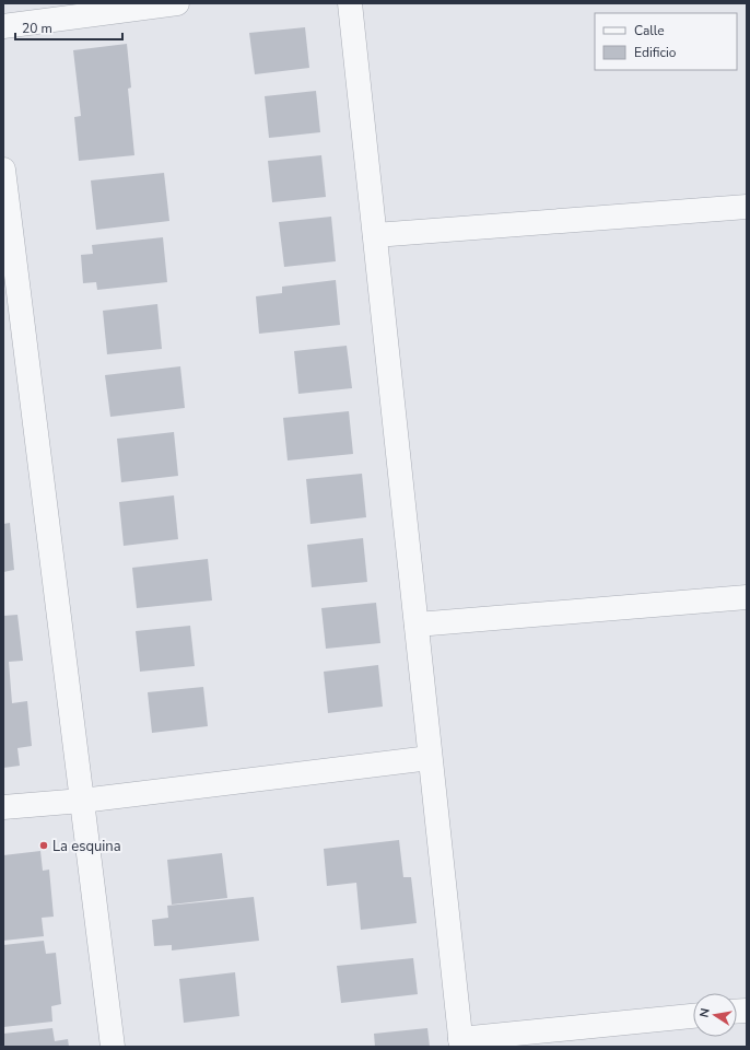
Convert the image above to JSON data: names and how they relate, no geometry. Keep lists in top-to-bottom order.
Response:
{
  "places": ["La esquina"],
  "legend": ["Calle", "Edificio"],
  "scale_bar": "20 m",
  "north": "left"
}
